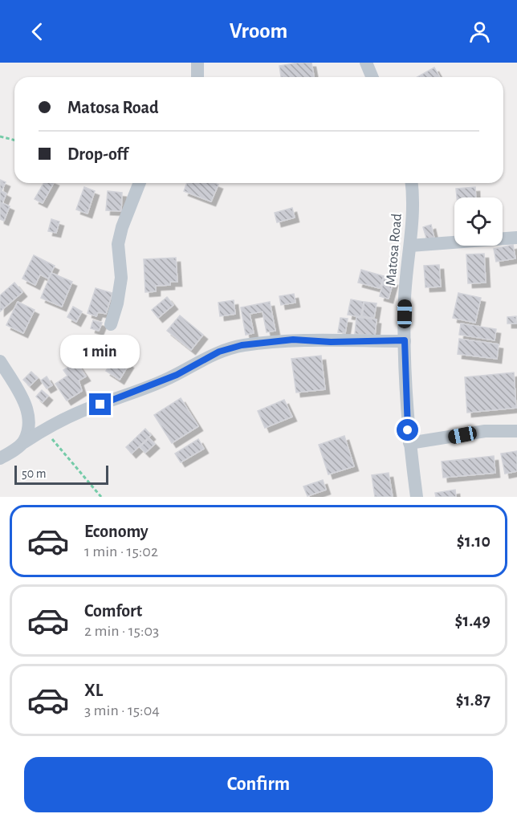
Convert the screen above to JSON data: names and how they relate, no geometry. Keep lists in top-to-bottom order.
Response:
{
  "streets": {
    "street": ["Matosa Road"]
  },
  "scale_bar": "50 m",
  "page": {
    "header": "Vroom",
    "banner": ["Matosa Road", "Drop-off"],
    "bubble": "1 min",
    "scale": "50 m",
    "list": [
      {
        "name": "Economy",
        "note": "1 min · 15:02",
        "value": "$1.10"
      },
      {
        "name": "Comfort",
        "note": "2 min · 15:03",
        "value": "$1.49"
      },
      {
        "name": "XL",
        "note": "3 min · 15:04",
        "value": "$1.87"
      }
    ],
    "buttons": "Confirm"
  }
}
